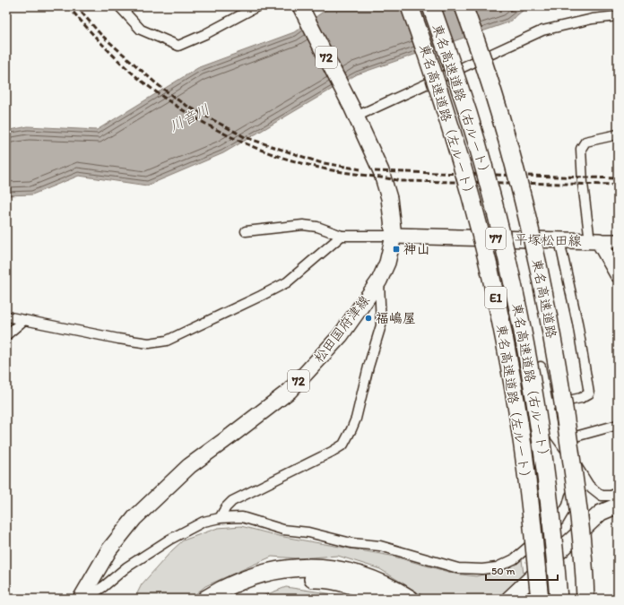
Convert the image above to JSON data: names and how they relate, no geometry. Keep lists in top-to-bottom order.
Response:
{
  "streets": {
    "highway": [
      "東名高速道路（右ルート）",
      "東名高速道路（左ルート）",
      "E1",
      "東名高速道路"
    ],
    "main road": [
      "72",
      "77",
      "平塚松田線",
      "松田国府津線"
    ]
  },
  "crossings": [
    ["平塚松田線", "松田国府津線"]
  ],
  "water": ["川音川"],
  "places": {
    "transit": ["神山"],
    "other": ["福嶋屋"]
  },
  "scale_bar": "50 m"
}
